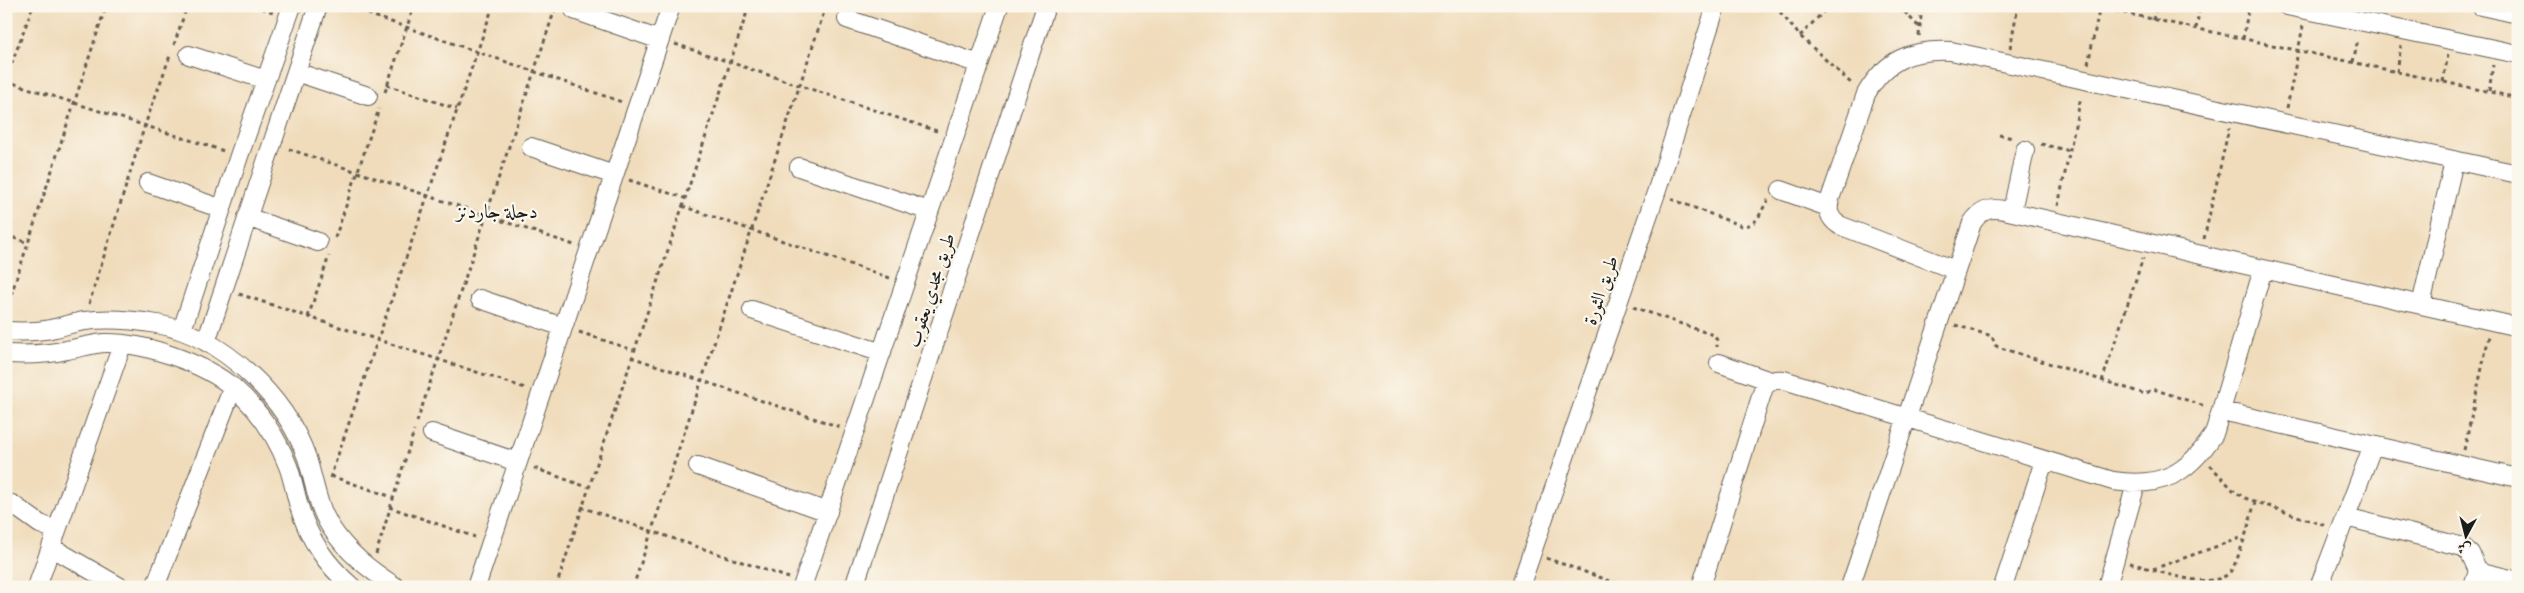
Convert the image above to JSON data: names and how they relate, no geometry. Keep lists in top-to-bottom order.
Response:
{
  "streets": {
    "street": ["طريق مجدي يعقوب", "طريق الثورة"]
  },
  "districts": ["دجلة جاردنز"],
  "north": "bottom"
}
